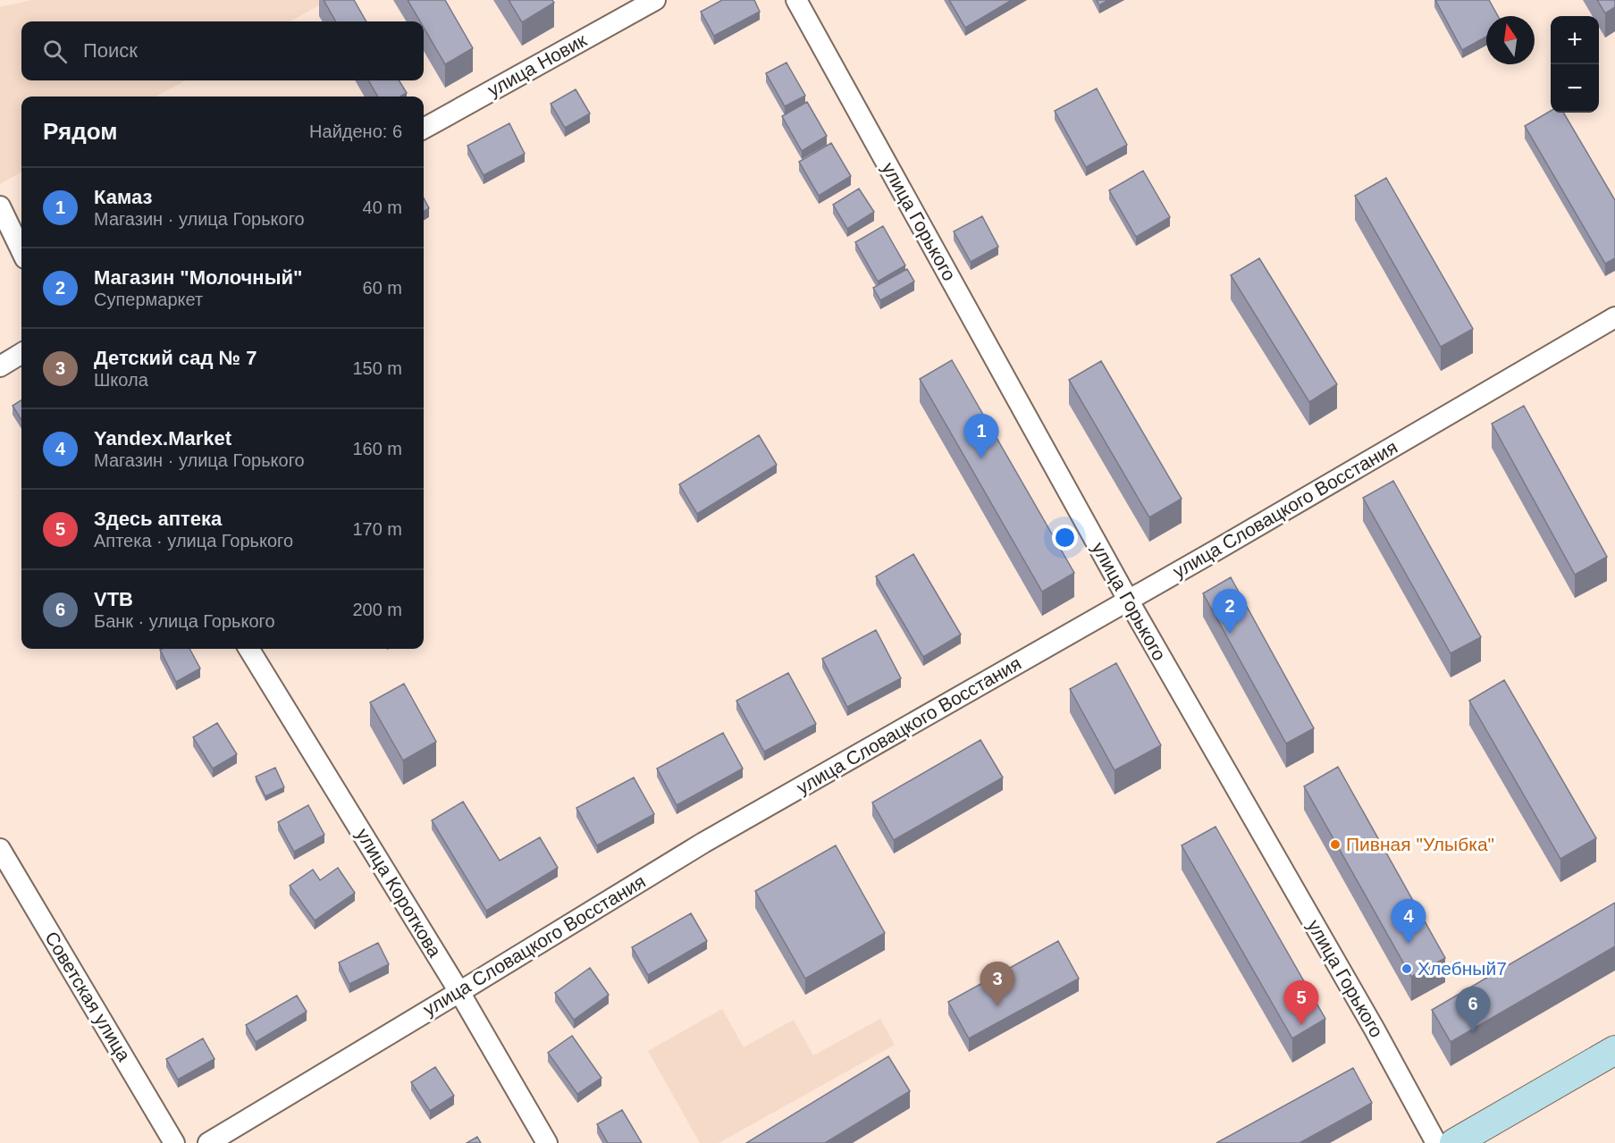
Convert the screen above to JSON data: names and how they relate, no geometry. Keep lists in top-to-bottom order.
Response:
{
  "streets": {
    "street": [
      "улица Новик",
      "улица Горького",
      "улица Словацкого Восстания",
      "улица Короткова",
      "Советская улица"
    ]
  },
  "crossings": [
    ["улица Горького", "улица Словацкого Восстания"],
    ["улица Словацкого Восстания", "улица Короткова"]
  ],
  "places": ["Пивная \"Улыбка\"", "Хлебный7"],
  "north": "top",
  "page": {
    "map_buttons": ["+", "−"],
    "search": "Поиск",
    "heading": ["Рядом", "Найдено: 6"],
    "list": [
      {
        "mark": "1",
        "name": "Камаз",
        "note": "Магазин · улица Горького",
        "value": "40 m"
      },
      {
        "mark": "2",
        "name": "Магазин \"Молочный\"",
        "note": "Супермаркет",
        "value": "60 m"
      },
      {
        "mark": "3",
        "name": "Детский сад № 7",
        "note": "Школа",
        "value": "150 m"
      },
      {
        "mark": "4",
        "name": "Yandex.Market",
        "note": "Магазин · улица Горького",
        "value": "160 m"
      },
      {
        "mark": "5",
        "name": "Здесь аптека",
        "note": "Аптека · улица Горького",
        "value": "170 m"
      },
      {
        "mark": "6",
        "name": "VTB",
        "note": "Банк · улица Горького",
        "value": "200 m"
      }
    ],
    "pins": [
      "1",
      "2",
      "4",
      "3",
      "5",
      "6"
    ]
  }
}
